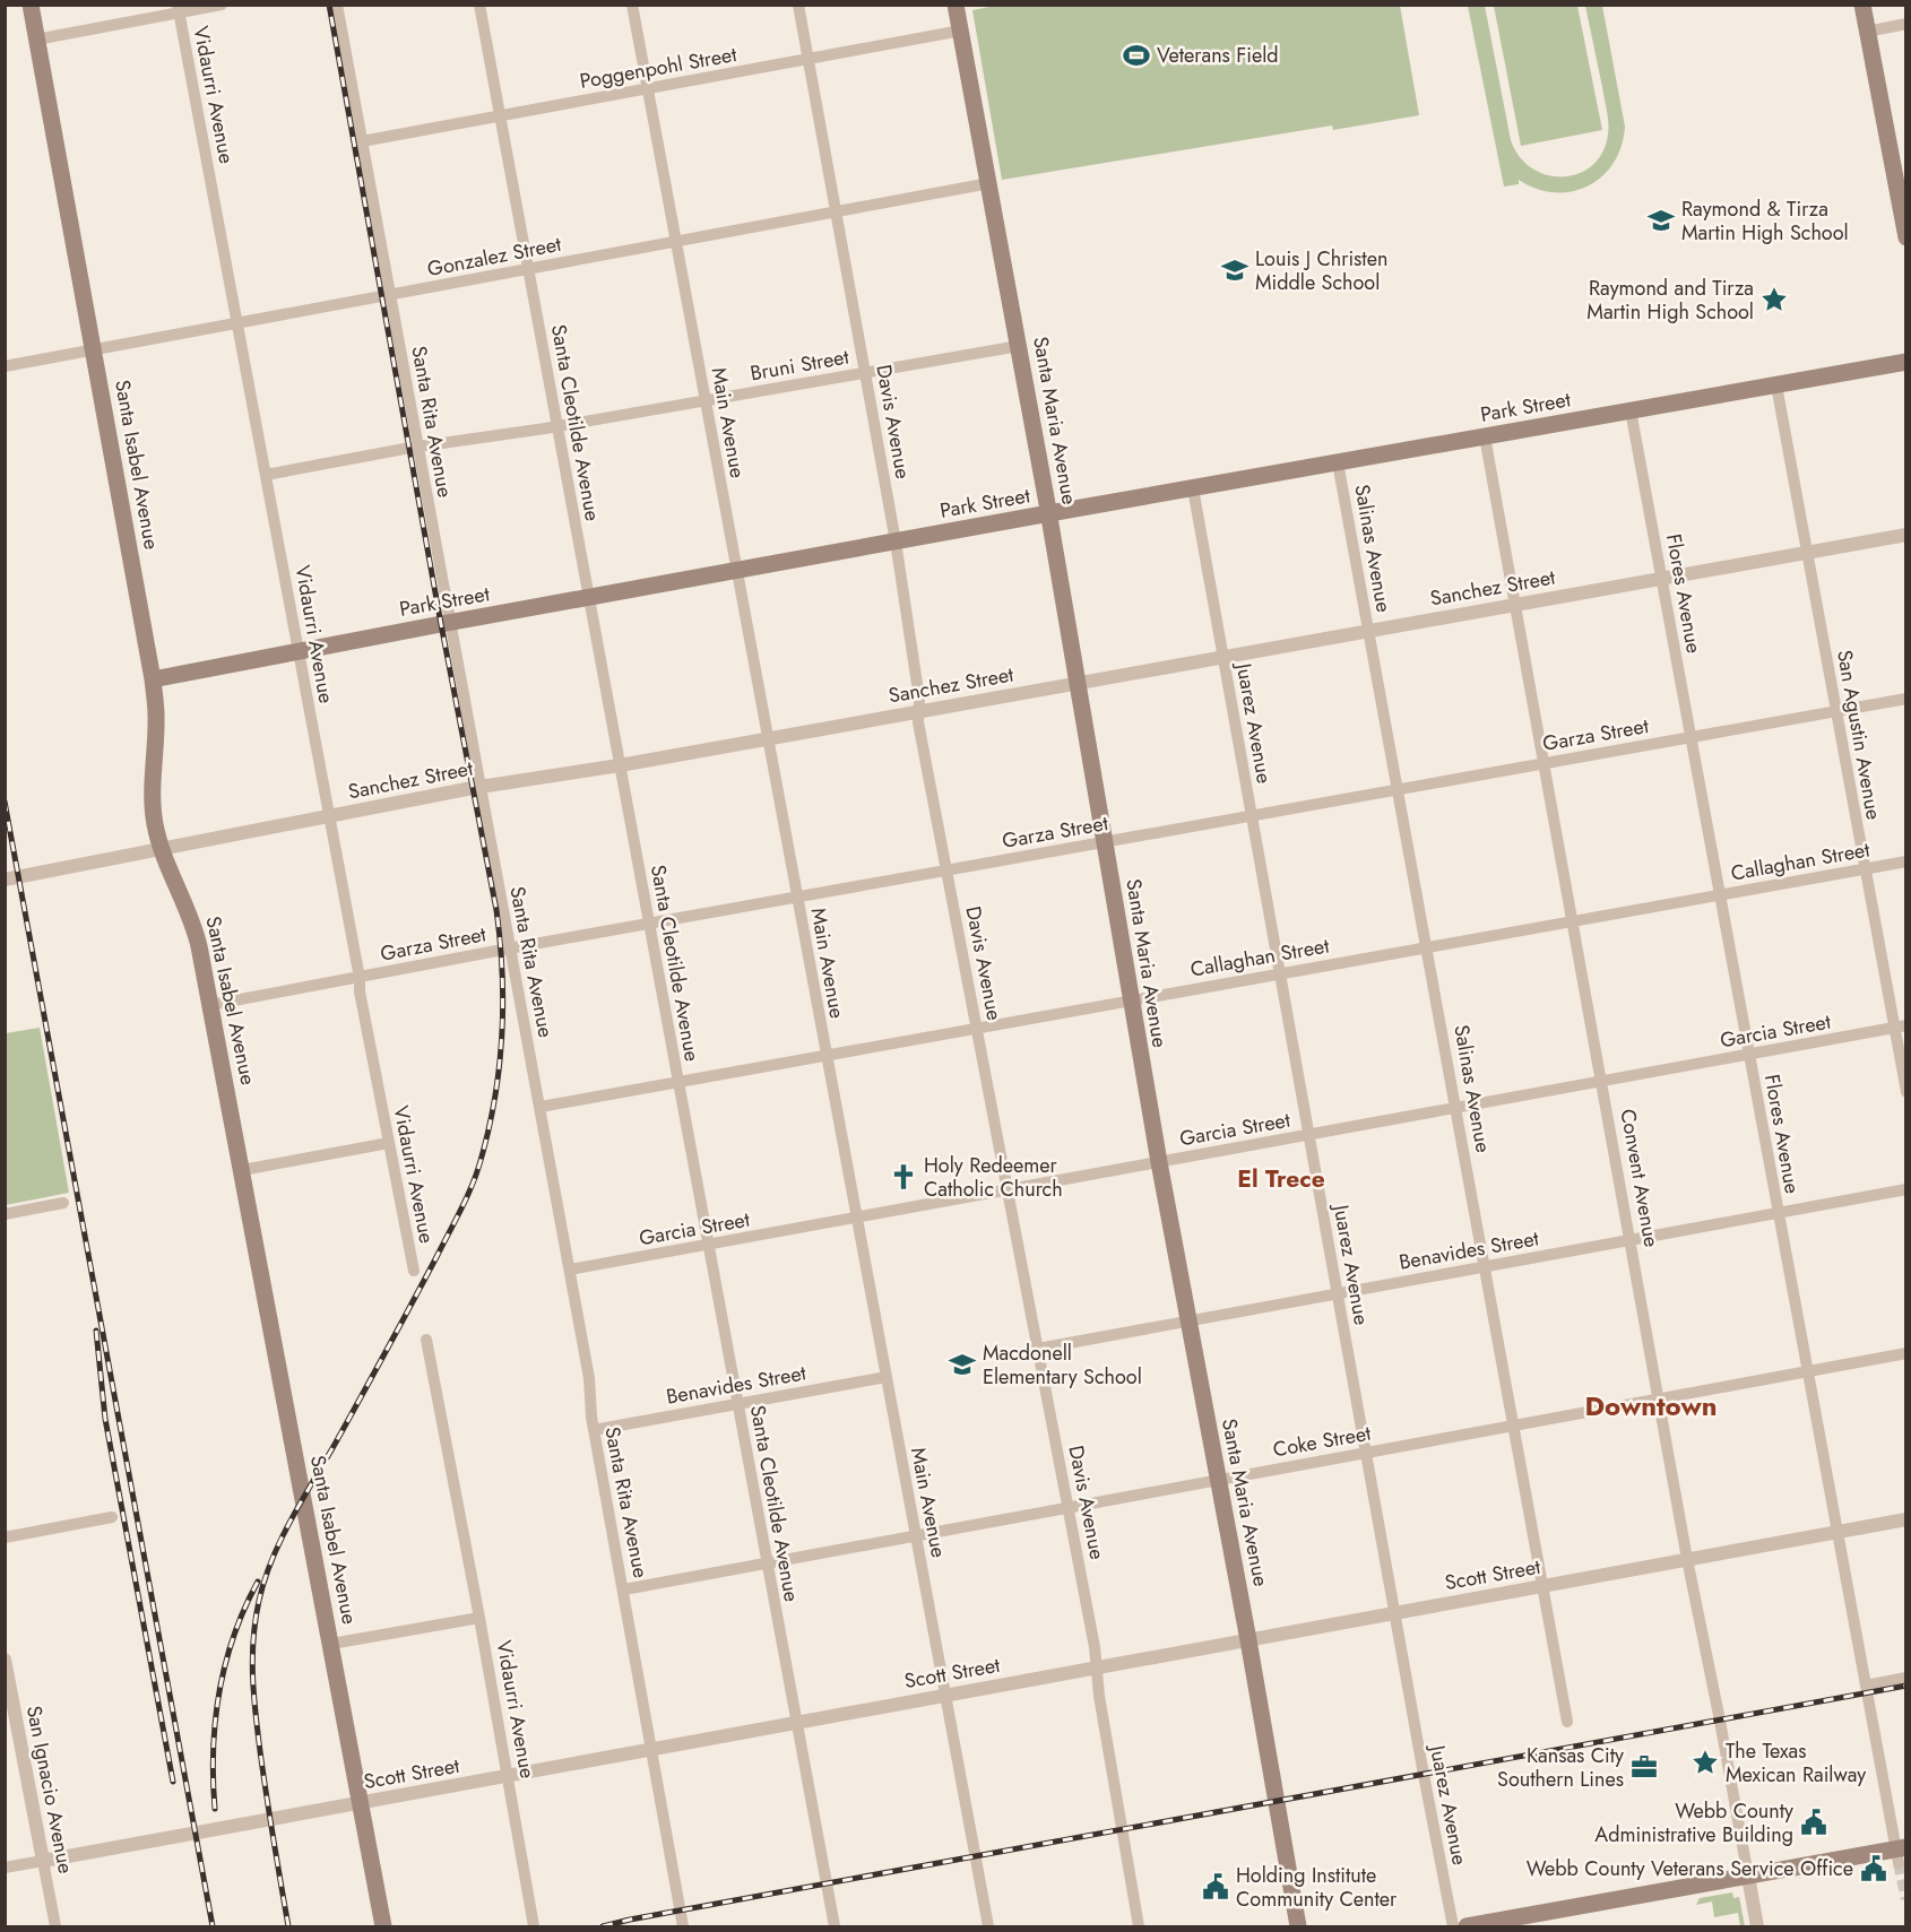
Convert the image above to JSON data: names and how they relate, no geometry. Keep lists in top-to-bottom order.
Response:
{
  "streets": {
    "main road": ["Park Street", "Santa Maria Avenue", "Santa Isabel Avenue"],
    "street": [
      "Poggenpohl Street",
      "Vidaurri Avenue",
      "Gonzalez Street",
      "Bruni Street",
      "Santa Rita Avenue",
      "Davis Avenue",
      "Santa Cleotilde Avenue",
      "Main Avenue",
      "Salinas Avenue",
      "Sanchez Street",
      "Flores Avenue",
      "Juarez Avenue",
      "Garza Street",
      "San Agustin Avenue",
      "Callaghan Street",
      "Garcia Street",
      "Convent Avenue",
      "Benavides Street",
      "Coke Street",
      "Scott Street",
      "San Ignacio Avenue"
    ]
  },
  "crossings": [
    ["Poggenpohl Street", "Santa Maria Avenue"],
    ["Poggenpohl Street", "Santa Rita Avenue"],
    ["Poggenpohl Street", "Davis Avenue"],
    ["Poggenpohl Street", "Santa Cleotilde Avenue"],
    ["Poggenpohl Street", "Main Avenue"],
    ["Vidaurri Avenue", "Gonzalez Street"],
    ["Vidaurri Avenue", "Bruni Street"],
    ["Vidaurri Avenue", "Park Street"],
    ["Vidaurri Avenue", "Sanchez Street"],
    ["Vidaurri Avenue", "Garza Street"],
    ["Vidaurri Avenue", "Scott Street"],
    ["Gonzalez Street", "Santa Maria Avenue"],
    ["Gonzalez Street", "Santa Rita Avenue"],
    ["Gonzalez Street", "Davis Avenue"],
    ["Gonzalez Street", "Santa Cleotilde Avenue"],
    ["Gonzalez Street", "Main Avenue"],
    ["Gonzalez Street", "Santa Isabel Avenue"],
    ["Bruni Street", "Santa Maria Avenue"],
    ["Bruni Street", "Santa Rita Avenue"],
    ["Bruni Street", "Davis Avenue"],
    ["Bruni Street", "Santa Cleotilde Avenue"],
    ["Bruni Street", "Main Avenue"],
    ["Park Street", "Santa Maria Avenue"],
    ["Park Street", "Santa Rita Avenue"],
    ["Park Street", "Davis Avenue"],
    ["Park Street", "Santa Cleotilde Avenue"],
    ["Park Street", "Main Avenue"],
    ["Park Street", "Santa Isabel Avenue"],
    ["Park Street", "Salinas Avenue"],
    ["Park Street", "Flores Avenue"],
    ["Park Street", "Juarez Avenue"],
    ["Park Street", "San Agustin Avenue"],
    ["Park Street", "Convent Avenue"],
    ["Santa Maria Avenue", "Sanchez Street"],
    ["Santa Maria Avenue", "Garza Street"],
    ["Santa Maria Avenue", "Callaghan Street"],
    ["Santa Maria Avenue", "Garcia Street"],
    ["Santa Maria Avenue", "Benavides Street"],
    ["Santa Maria Avenue", "Coke Street"],
    ["Santa Maria Avenue", "Scott Street"],
    ["Santa Rita Avenue", "Sanchez Street"],
    ["Santa Rita Avenue", "Garza Street"],
    ["Santa Rita Avenue", "Callaghan Street"],
    ["Santa Rita Avenue", "Garcia Street"],
    ["Santa Rita Avenue", "Benavides Street"],
    ["Santa Rita Avenue", "Coke Street"],
    ["Santa Rita Avenue", "Scott Street"],
    ["Davis Avenue", "Sanchez Street"],
    ["Davis Avenue", "Garza Street"],
    ["Davis Avenue", "Callaghan Street"],
    ["Davis Avenue", "Garcia Street"],
    ["Davis Avenue", "Benavides Street"],
    ["Davis Avenue", "Coke Street"],
    ["Davis Avenue", "Scott Street"],
    ["Santa Cleotilde Avenue", "Sanchez Street"],
    ["Santa Cleotilde Avenue", "Garza Street"],
    ["Santa Cleotilde Avenue", "Callaghan Street"],
    ["Santa Cleotilde Avenue", "Garcia Street"],
    ["Santa Cleotilde Avenue", "Benavides Street"],
    ["Santa Cleotilde Avenue", "Coke Street"],
    ["Santa Cleotilde Avenue", "Scott Street"],
    ["Main Avenue", "Sanchez Street"],
    ["Main Avenue", "Garza Street"],
    ["Main Avenue", "Callaghan Street"],
    ["Main Avenue", "Garcia Street"],
    ["Main Avenue", "Benavides Street"],
    ["Main Avenue", "Coke Street"],
    ["Main Avenue", "Scott Street"],
    ["Santa Isabel Avenue", "Sanchez Street"],
    ["Santa Isabel Avenue", "Garza Street"],
    ["Santa Isabel Avenue", "Scott Street"],
    ["Salinas Avenue", "Sanchez Street"],
    ["Salinas Avenue", "Garza Street"],
    ["Salinas Avenue", "Callaghan Street"],
    ["Salinas Avenue", "Garcia Street"],
    ["Salinas Avenue", "Benavides Street"],
    ["Salinas Avenue", "Coke Street"],
    ["Salinas Avenue", "Scott Street"],
    ["Sanchez Street", "Flores Avenue"],
    ["Sanchez Street", "Juarez Avenue"],
    ["Sanchez Street", "San Agustin Avenue"],
    ["Sanchez Street", "Convent Avenue"],
    ["Flores Avenue", "Garza Street"],
    ["Flores Avenue", "Callaghan Street"],
    ["Flores Avenue", "Garcia Street"],
    ["Flores Avenue", "Benavides Street"],
    ["Flores Avenue", "Coke Street"],
    ["Flores Avenue", "Scott Street"],
    ["Juarez Avenue", "Garza Street"],
    ["Juarez Avenue", "Callaghan Street"],
    ["Juarez Avenue", "Garcia Street"],
    ["Juarez Avenue", "Benavides Street"],
    ["Juarez Avenue", "Coke Street"],
    ["Juarez Avenue", "Scott Street"],
    ["Garza Street", "San Agustin Avenue"],
    ["Garza Street", "Convent Avenue"],
    ["San Agustin Avenue", "Callaghan Street"],
    ["San Agustin Avenue", "Garcia Street"],
    ["Callaghan Street", "Convent Avenue"],
    ["Garcia Street", "Convent Avenue"],
    ["Convent Avenue", "Benavides Street"],
    ["Convent Avenue", "Coke Street"],
    ["Convent Avenue", "Scott Street"],
    ["Scott Street", "San Ignacio Avenue"]
  ],
  "districts": ["El Trece", "Downtown"],
  "places": {
    "sports": ["Veterans Field"],
    "school or university": ["Raymond & Tirza Martin High School", "Louis J Christen Middle School", "Macdonell Elementary School"],
    "place": ["Raymond and Tirza Martin High School", "The Texas Mexican Railway"],
    "church": ["Holy Redeemer Catholic Church"],
    "office": ["Kansas City Southern Lines"],
    "public building": ["Webb County Administrative Building", "Webb County Veterans Service Office", "Holding Institute Community Center"]
  }
}
